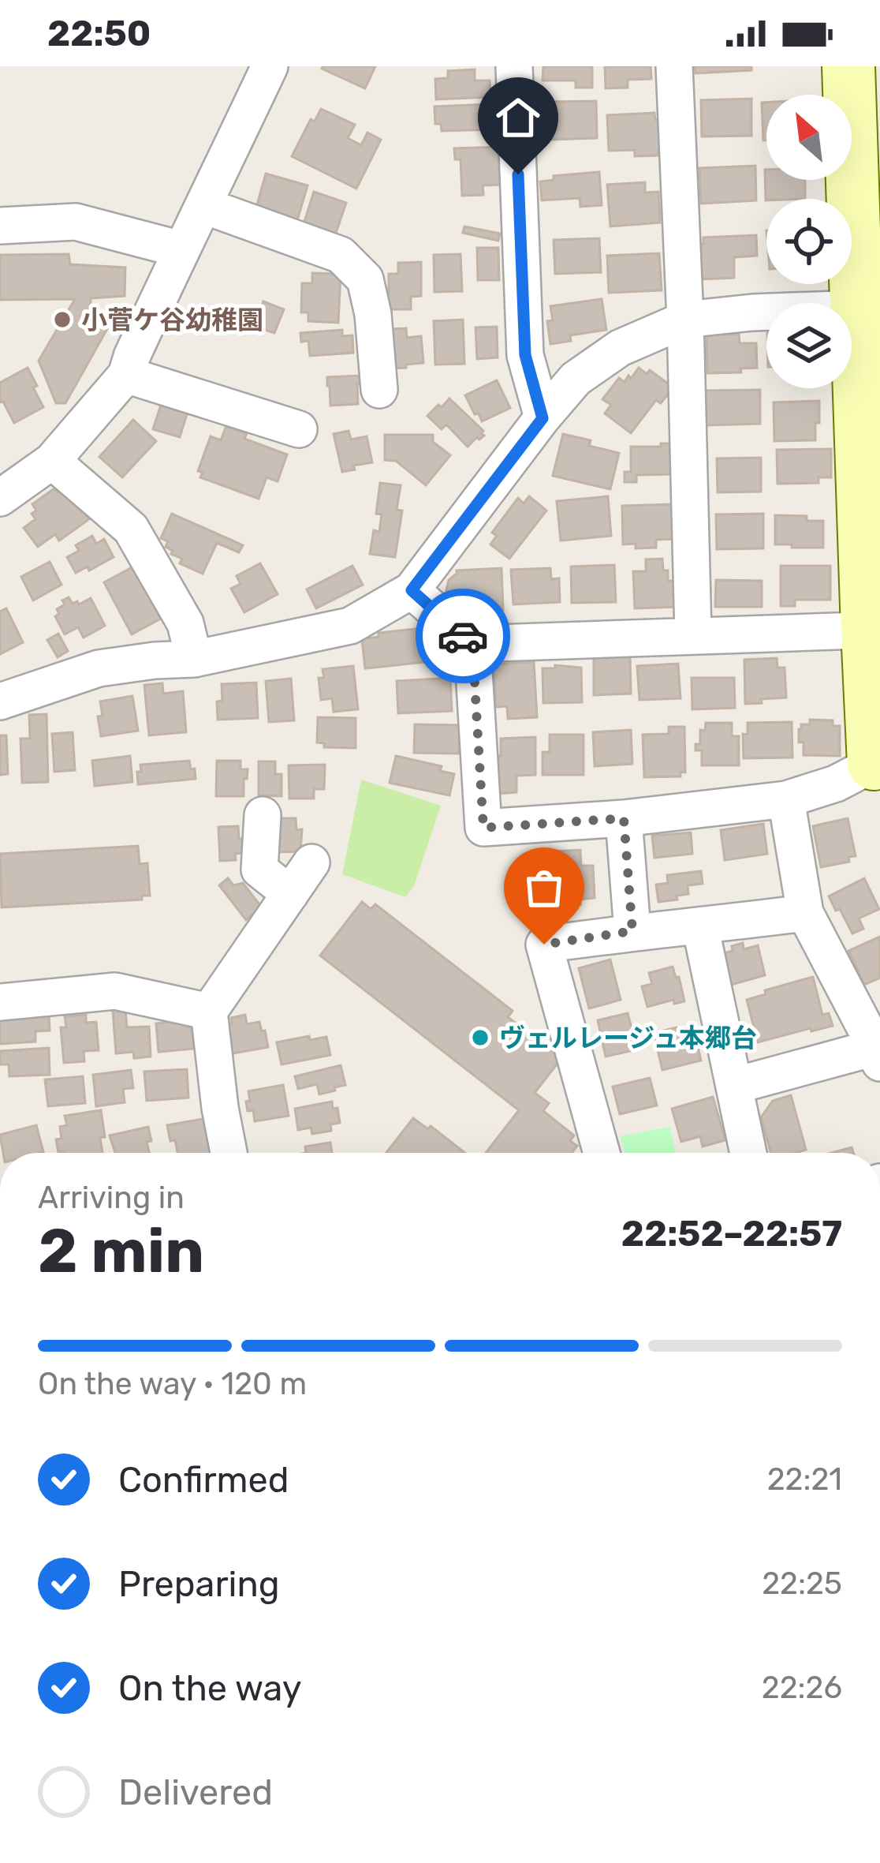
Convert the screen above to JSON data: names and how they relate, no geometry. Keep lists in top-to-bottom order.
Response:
{
  "places": ["小菅ケ谷幼稚園", "ヴェルレージュ本郷台"],
  "north": "top left",
  "page": {
    "status": "22:50",
    "heading": ["2 min", "Arriving in", "22:52–22:57"],
    "bar": "On the way · 120 m",
    "list": [
      ["Confirmed", "22:21"],
      ["Preparing", "22:25"],
      ["On the way", "22:26"],
      "Delivered"
    ]
  }
}
